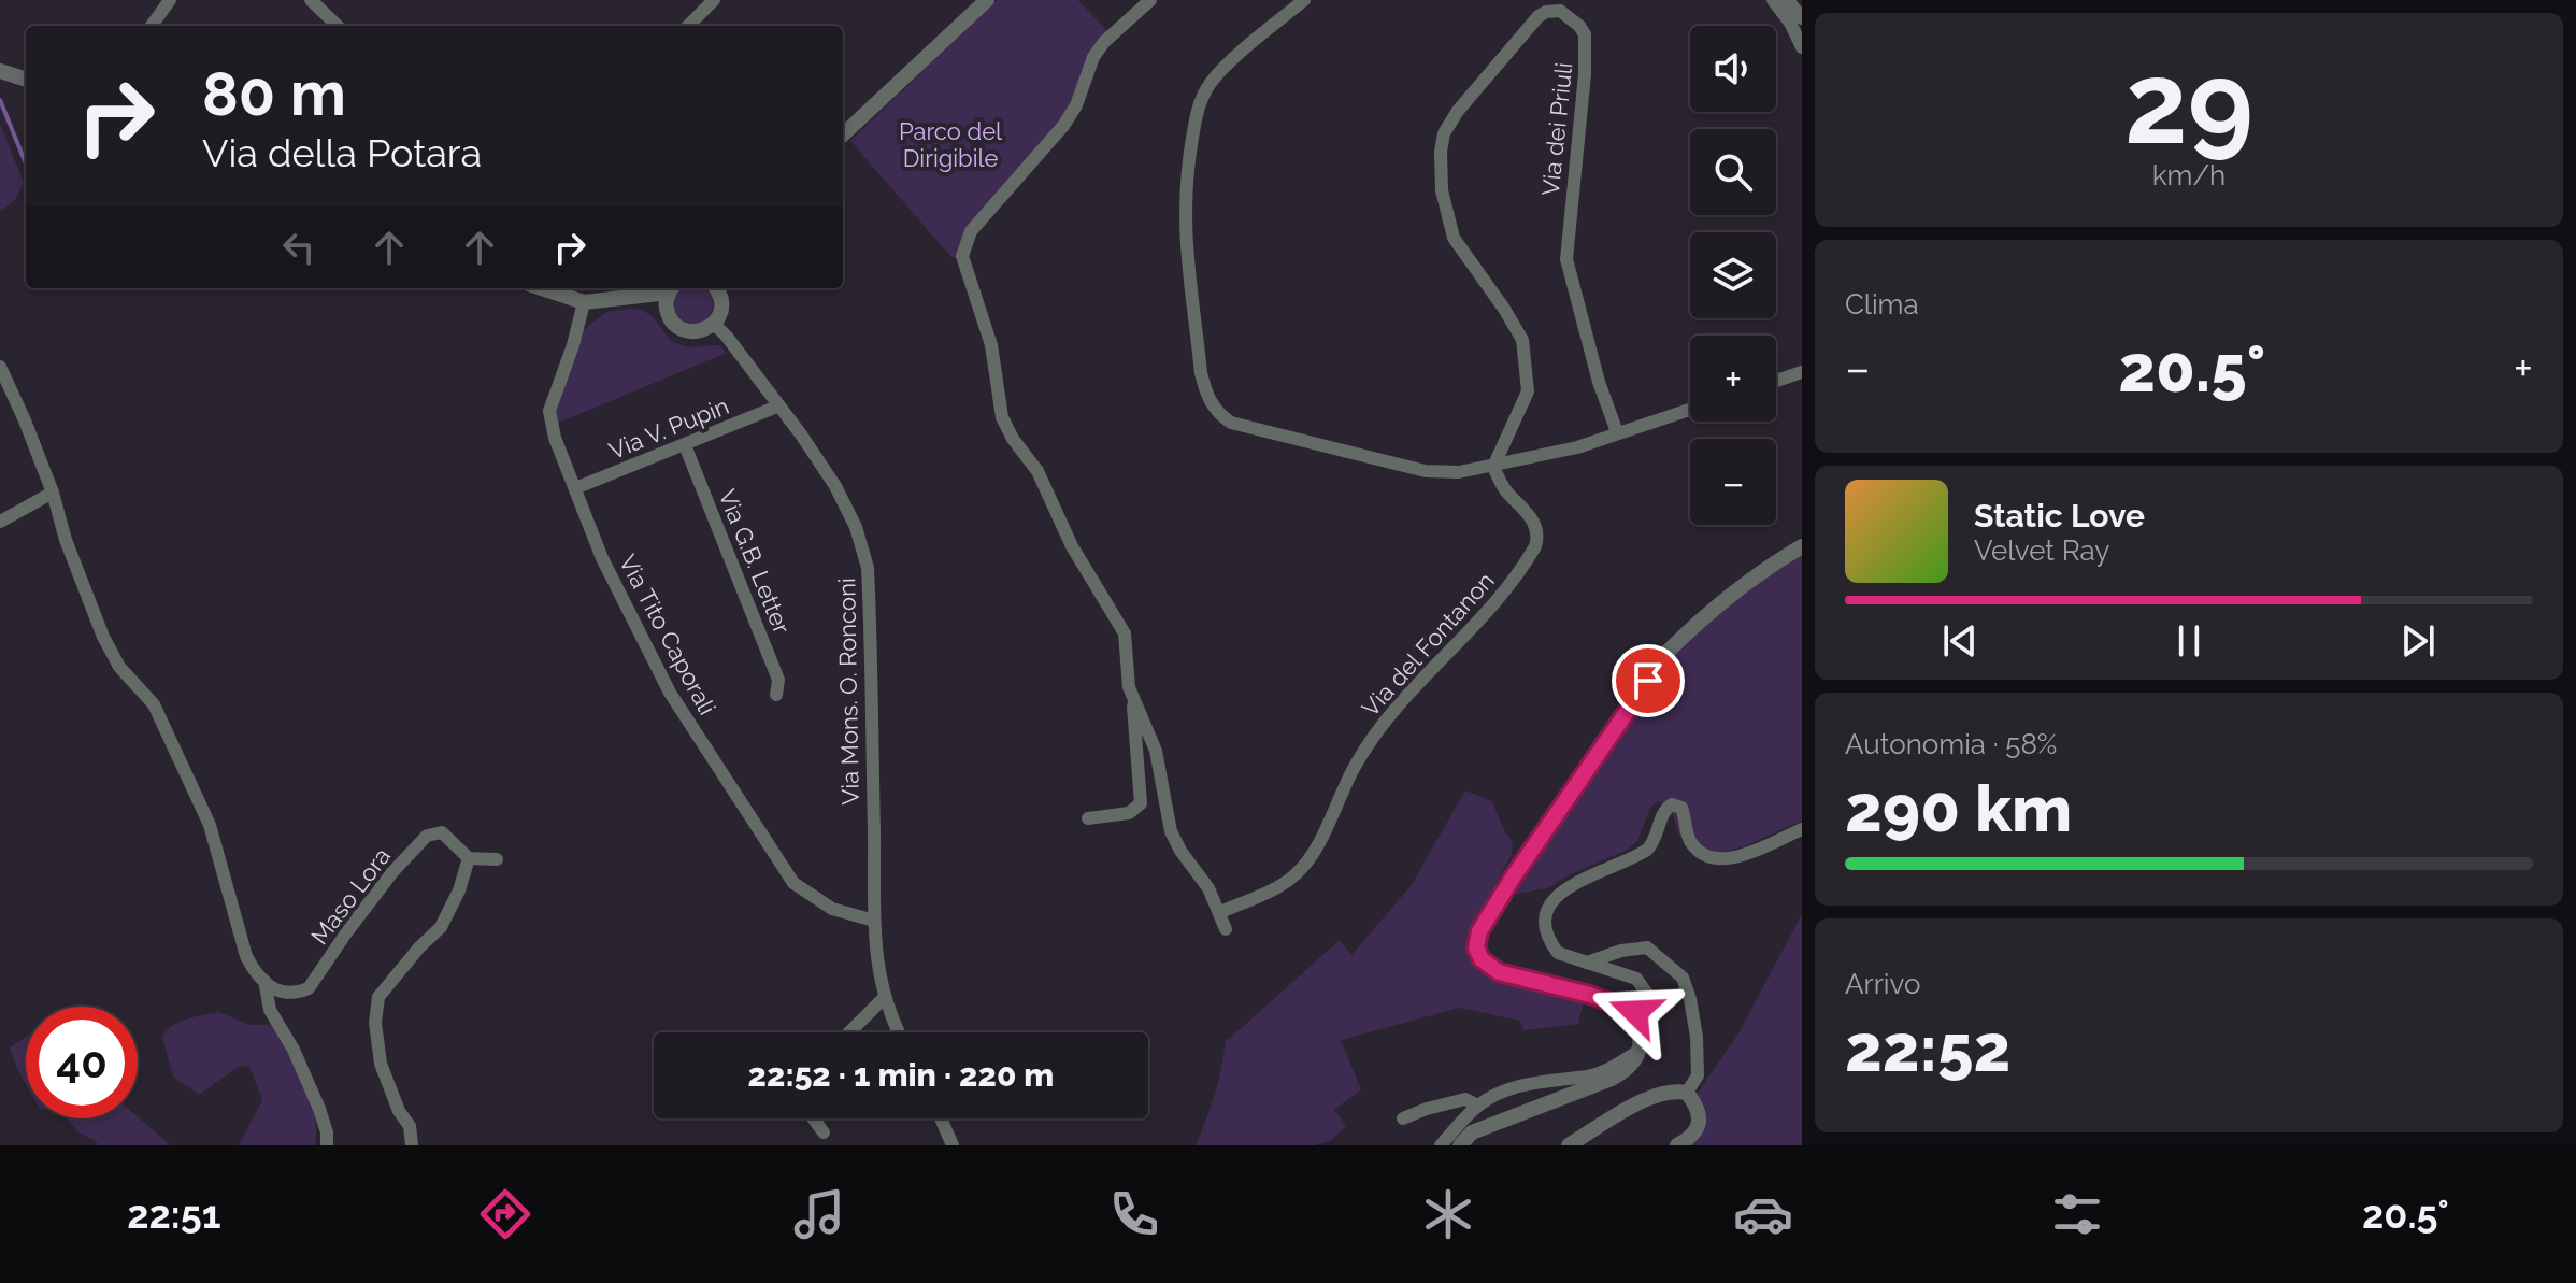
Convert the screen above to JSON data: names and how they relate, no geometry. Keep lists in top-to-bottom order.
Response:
{
  "streets": {
    "street": [
      "Via dei Priuli",
      "Via V. Pupin",
      "Via G.B. Letter",
      "Via Tito Caporali",
      "Via del Fontanon",
      "Via Mons. O. Ronconi",
      "Maso Lora"
    ]
  },
  "crossings": [
    ["Via dei Priuli", "Via del Fontanon"],
    ["Via V. Pupin", "Via G.B. Letter"],
    ["Via V. Pupin", "Via Tito Caporali"],
    ["Via V. Pupin", "Via Mons. O. Ronconi"],
    ["Via Tito Caporali", "Via Mons. O. Ronconi"]
  ],
  "parks": ["Parco del Dirigibile"],
  "page": {
    "tile": [
      ["29", "km/h"],
      "Clima",
      ["Autonomia · 58%", "290 km"],
      ["Arrivo", "22:52"]
    ],
    "map_buttons": ["+", "−"],
    "turn": ["80 m", "Via della Potara"],
    "heat": ["−", "20.5°", "+"],
    "song": ["Static Love", "Velvet Ray"],
    "limit": "40",
    "trip": "22:52 · 1 min · 220 m",
    "tabs": ["22:51", "20.5°"]
  }
}
